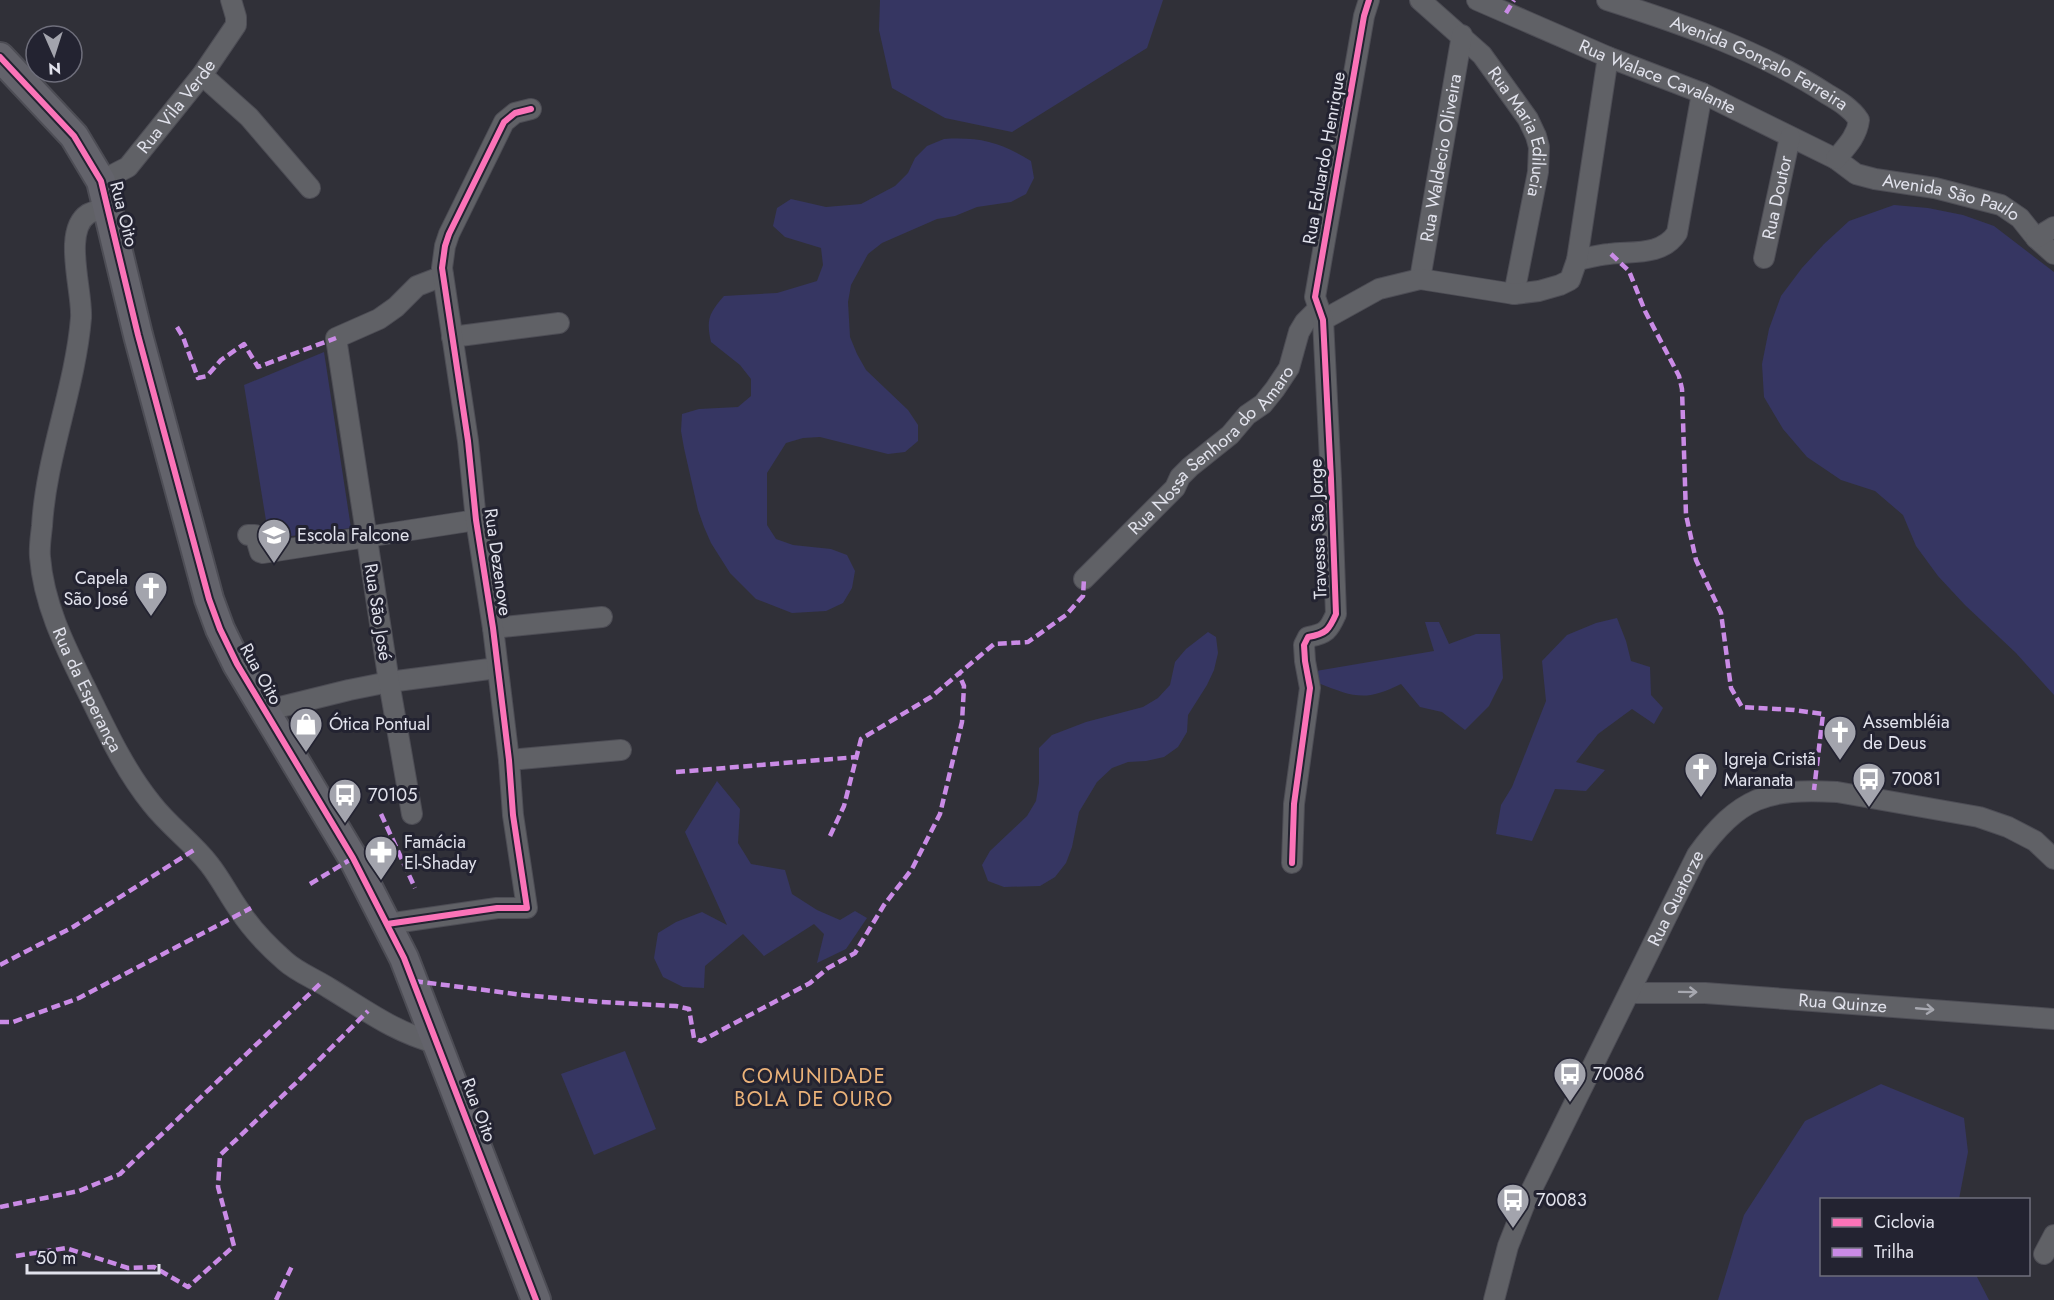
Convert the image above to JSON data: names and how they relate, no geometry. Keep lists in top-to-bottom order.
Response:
{
  "streets": {
    "street": [
      "Avenida Gonçalo Ferreira",
      "Rua Walace Cavalante",
      "Rua Vila Verde",
      "Rua Maria Edilucia",
      "Rua Waldecio Oliveira",
      "Rua Eduardo Henrique",
      "Rua Doutor",
      "Avenida São Paulo",
      "Rua Oito",
      "Rua Nossa Senhora do Amaro",
      "Travessa São Jorge",
      "Rua Dezenove",
      "Rua São José",
      "Rua da Esperança",
      "Rua Quatorze",
      "Rua Quinze"
    ]
  },
  "crossings": [
    ["Avenida Gonçalo Ferreira", "Rua Walace Cavalante"],
    ["Avenida Gonçalo Ferreira", "Avenida São Paulo"],
    ["Rua Walace Cavalante", "Rua Doutor"],
    ["Rua Walace Cavalante", "Avenida São Paulo"],
    ["Rua Vila Verde", "Rua Oito"],
    ["Rua Maria Edilucia", "Rua Waldecio Oliveira"],
    ["Rua Eduardo Henrique", "Rua Nossa Senhora do Amaro"],
    ["Rua Eduardo Henrique", "Travessa São Jorge"],
    ["Rua Oito", "Rua Dezenove"],
    ["Rua Oito", "Rua da Esperança"],
    ["Rua Nossa Senhora do Amaro", "Travessa São Jorge"],
    ["Rua Dezenove", "Rua São José"],
    ["Rua Quatorze", "Rua Quinze"]
  ],
  "one_way": ["Rua Quinze"],
  "districts": ["COMUNIDADE BOLA DE OURO"],
  "places": {
    "school or university": ["Escola Falcone"],
    "church": ["Capela São José", "Assembléia de Deus", "Igreja Cristã Maranata"],
    "shop": ["Ótica Pontual"],
    "bus stop": [
      "70081",
      "70105",
      "70086",
      "70083"
    ],
    "pharmacy": ["Famácia El-Shaday"]
  },
  "legend": ["Ciclovia", "Trilha"],
  "scale_bar": "50 m",
  "north": "bottom"
}
